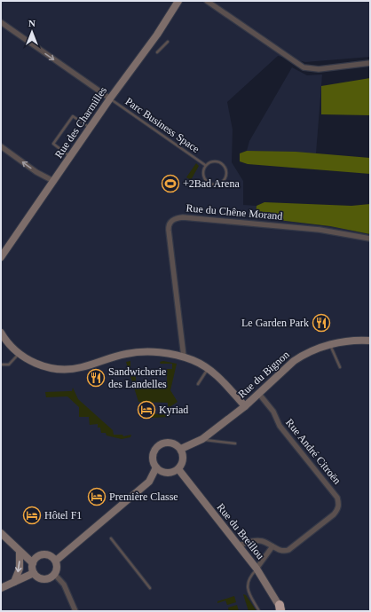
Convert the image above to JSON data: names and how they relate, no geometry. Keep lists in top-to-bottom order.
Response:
{
  "streets": {
    "street": [
      "Rue des Charmilles",
      "Rue du Chêne Morand",
      "Rue du Bignon",
      "Rue André Citroën",
      "Rue du Breillou"
    ],
    "lane": ["Parc Business Space"]
  },
  "crossings": [
    ["Rue des Charmilles", "Parc Business Space"],
    ["Rue du Bignon", "Rue André Citroën"],
    ["Rue du Bignon", "Rue du Breillou"],
    ["Rue André Citroën", "Rue du Breillou"]
  ],
  "places": {
    "sports": ["+2Bad Arena"],
    "restaurant": ["Le Garden Park", "Sandwicherie des Landelles"],
    "hotel": ["Kyriad", "Première Classe", "Hôtel F1"]
  },
  "north": "top"
}
